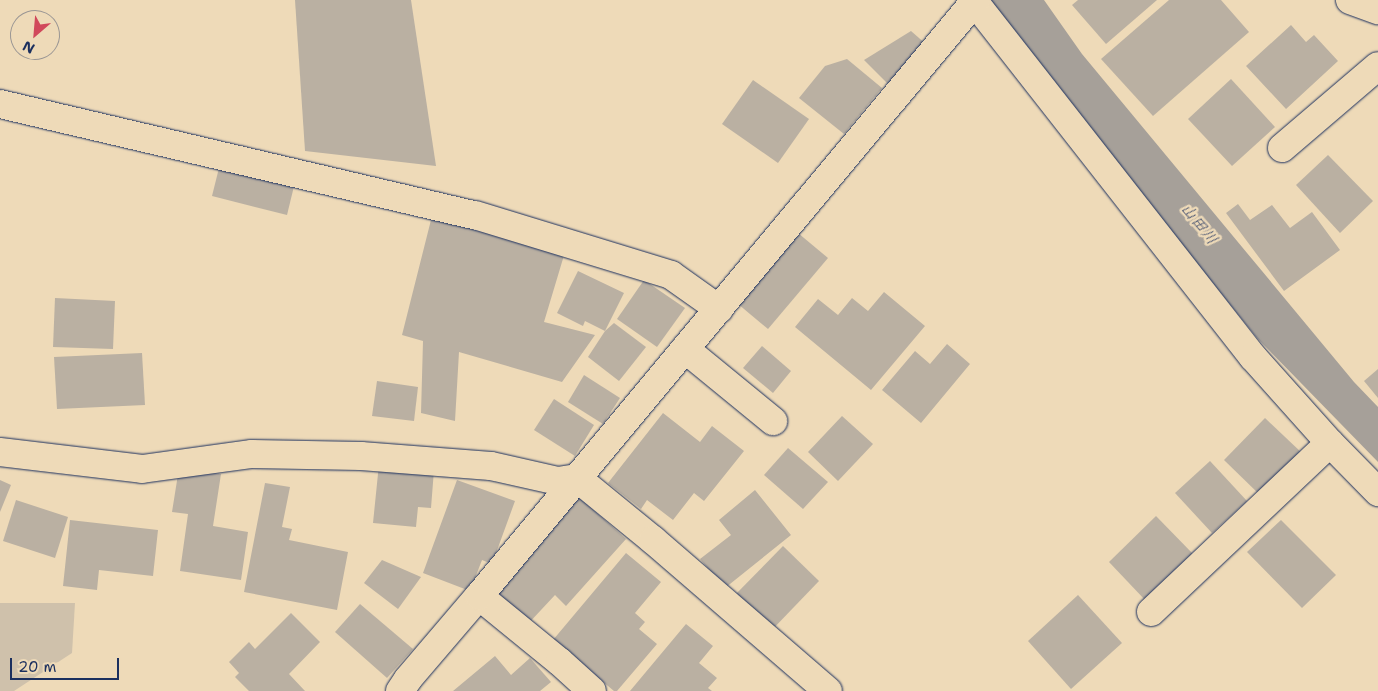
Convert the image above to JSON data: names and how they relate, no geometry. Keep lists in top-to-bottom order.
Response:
{
  "water": ["山田川"],
  "scale_bar": "20 m",
  "north": "bottom left"
}
